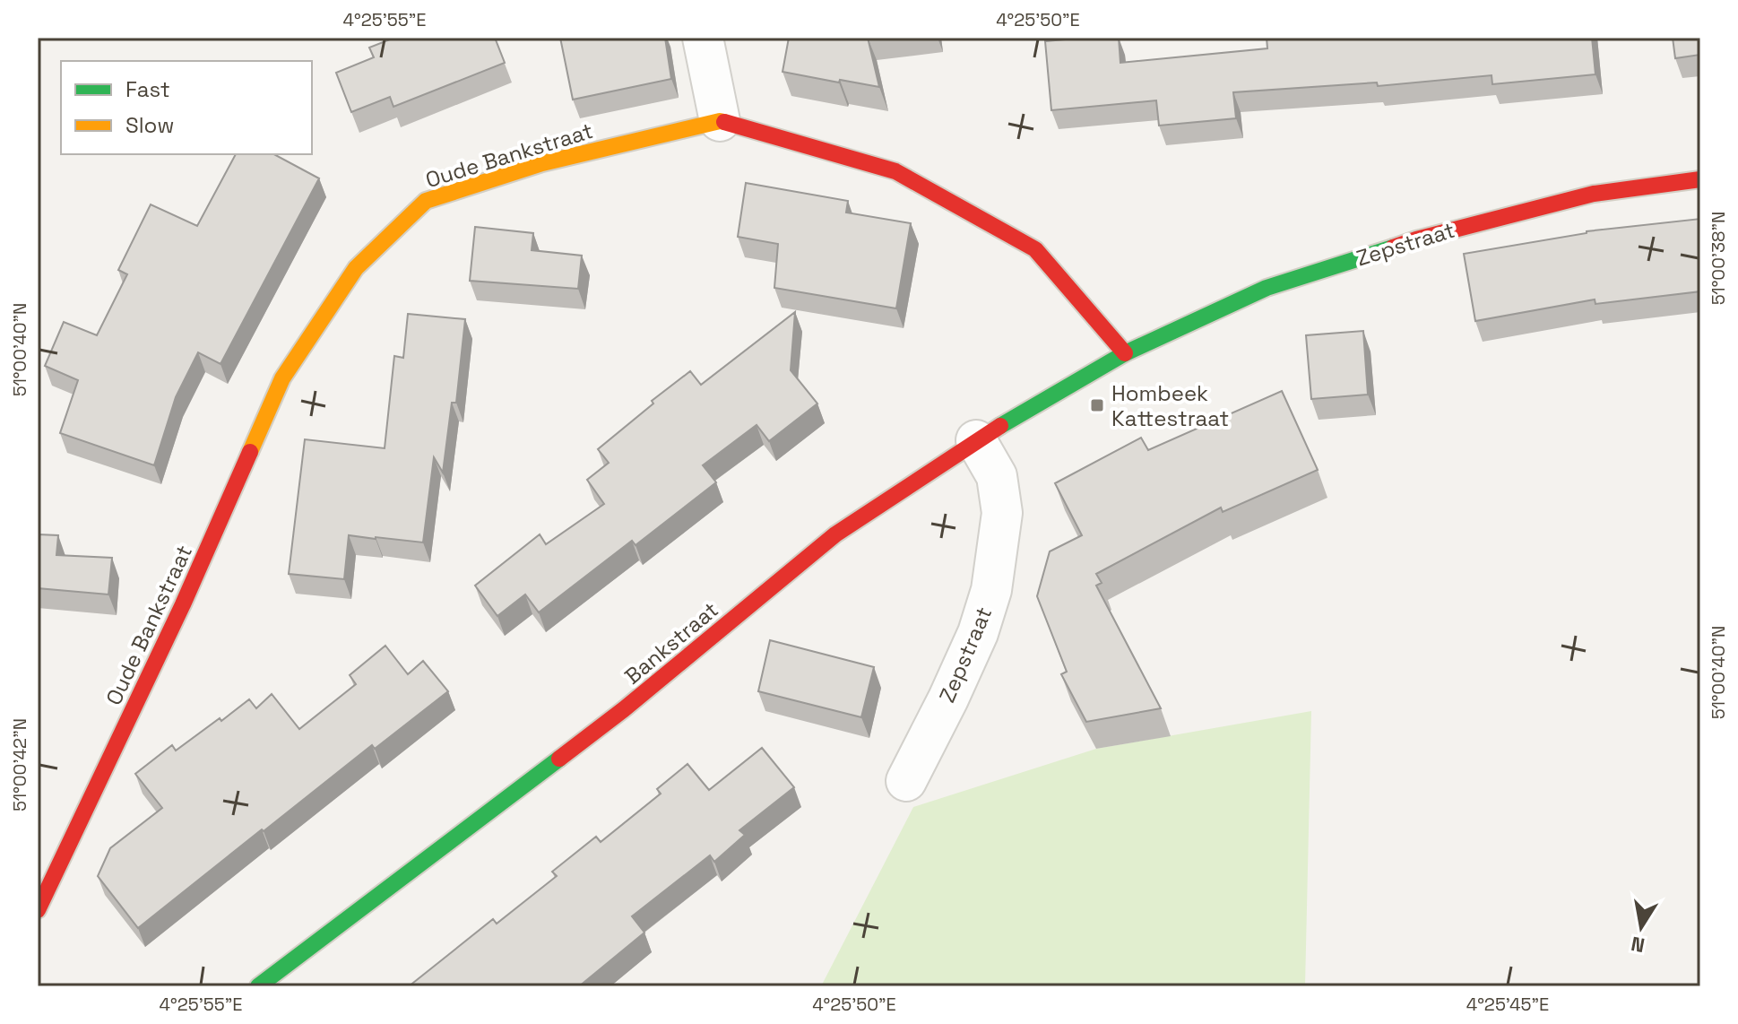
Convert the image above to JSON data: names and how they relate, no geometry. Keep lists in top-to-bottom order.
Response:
{
  "streets": {
    "street": ["Oude Bankstraat", "Zepstraat", "Bankstraat"]
  },
  "crossings": [
    ["Oude Bankstraat", "Zepstraat"],
    ["Oude Bankstraat", "Bankstraat"],
    ["Zepstraat", "Bankstraat"]
  ],
  "places": {
    "transit": ["Hombeek Kattestraat"]
  },
  "legend": ["Fast", "Slow"],
  "north": "bottom",
  "coordinates": [
    "4°25'55\"E",
    "4°25'50\"E",
    "51°00'38\"N",
    "51°00'40\"N",
    "51°00'42\"N",
    "4°25'45\"E"
  ]
}
